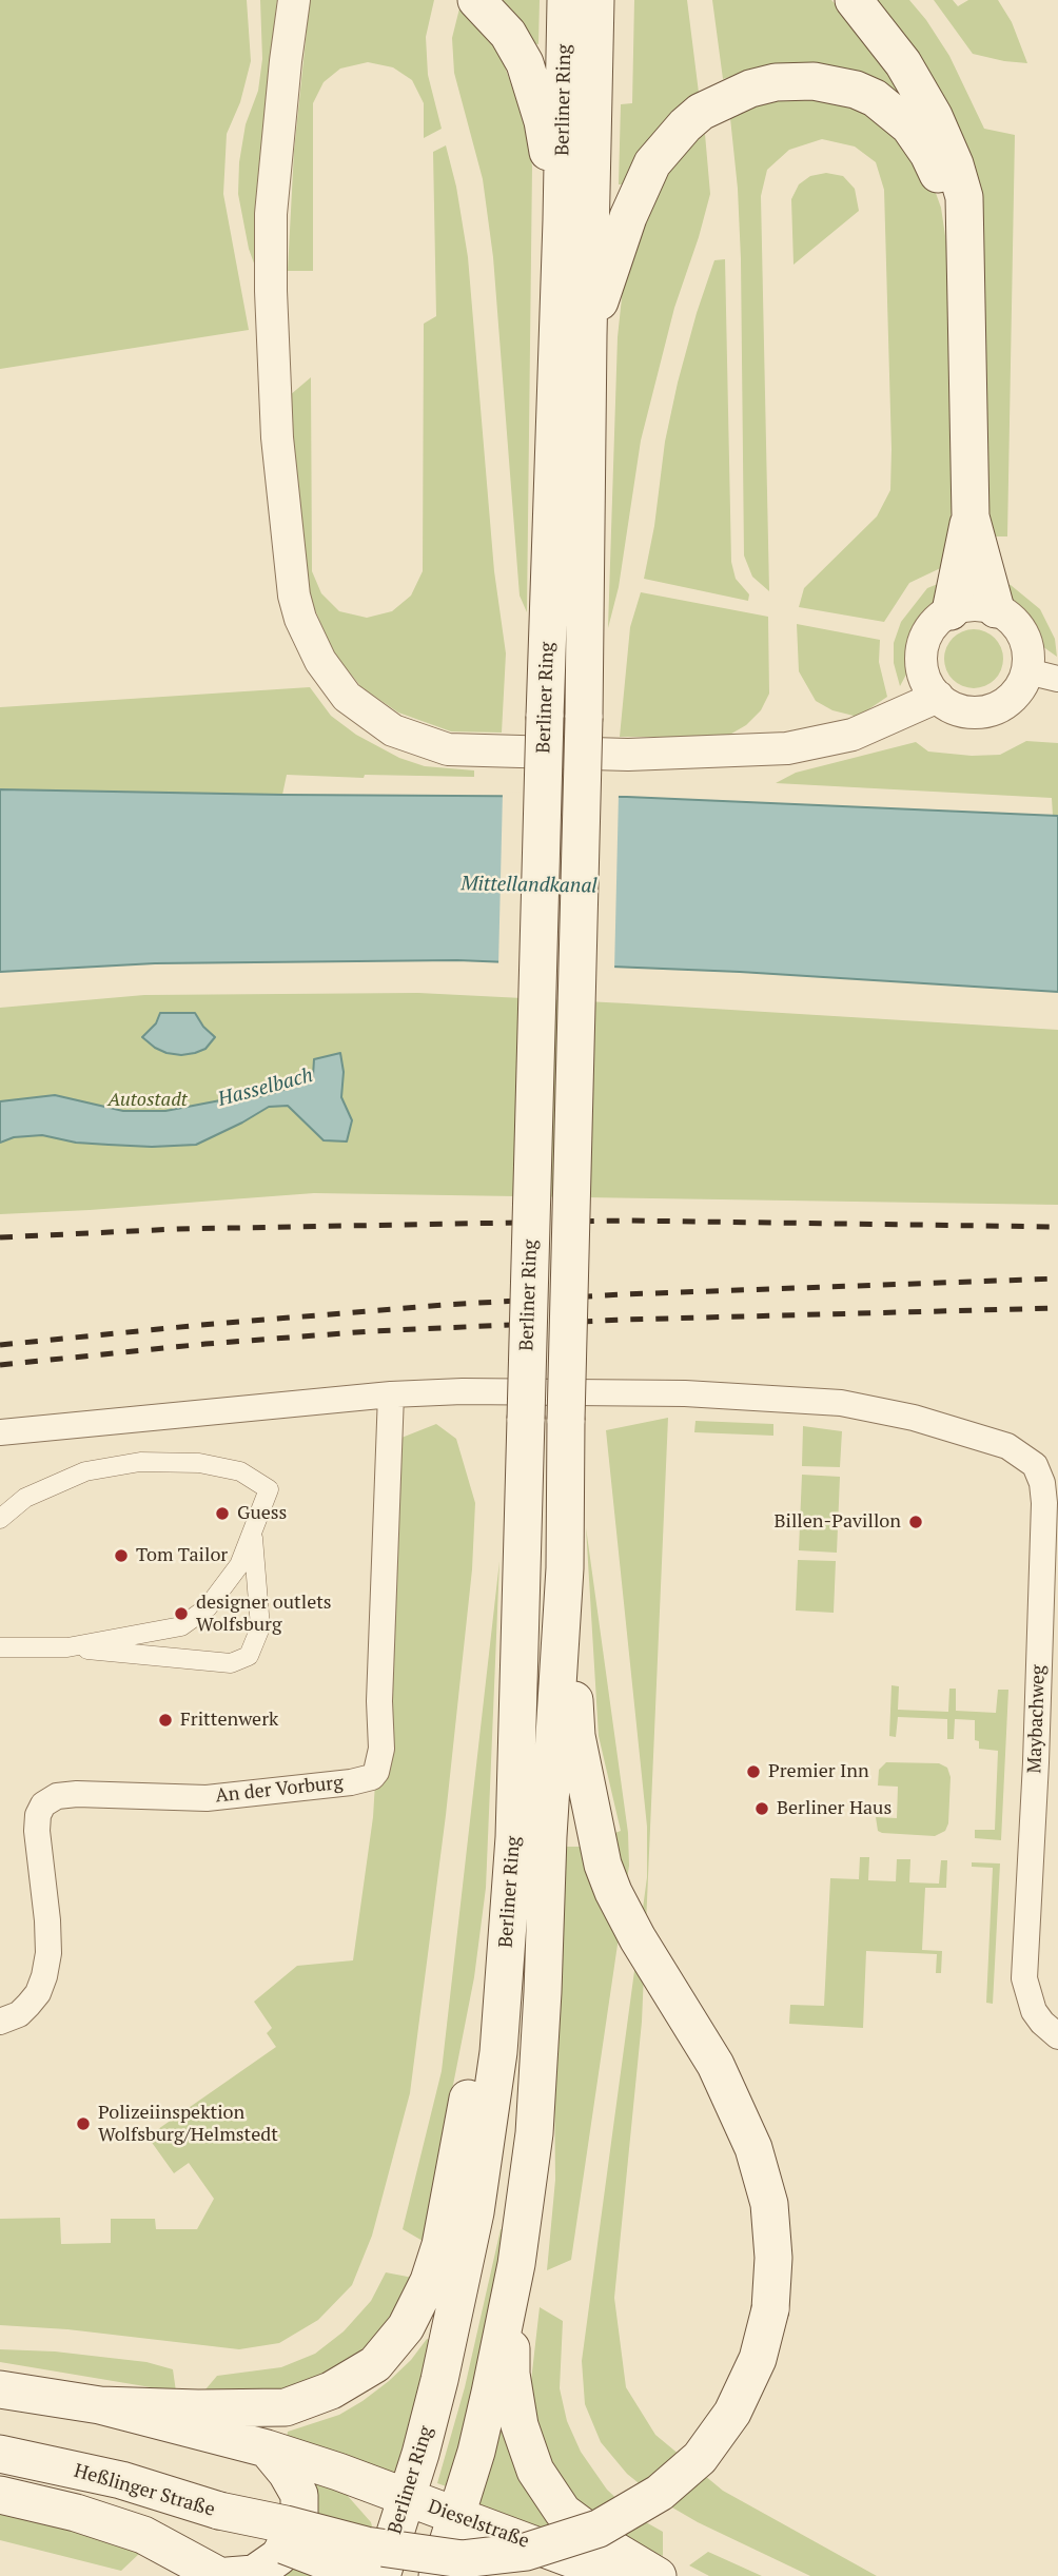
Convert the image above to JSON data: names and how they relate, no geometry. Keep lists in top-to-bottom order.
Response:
{
  "streets": {
    "main road": ["Berliner Ring", "Heßlinger Straße", "Dieselstraße"],
    "street": ["Maybachweg", "An der Vorburg"]
  },
  "crossings": [
    ["Berliner Ring", "Dieselstraße"],
    ["Maybachweg", "An der Vorburg"]
  ],
  "water": ["Mittellandkanal", "Hasselbach"],
  "parks": ["Autostadt"],
  "places": [
    "Guess",
    "Billen-Pavillon",
    "Tom Tailor",
    "designer outlets Wolfsburg",
    "Frittenwerk",
    "Premier Inn",
    "Berliner Haus",
    "Polizeiinspektion Wolfsburg/Helmstedt"
  ]
}
